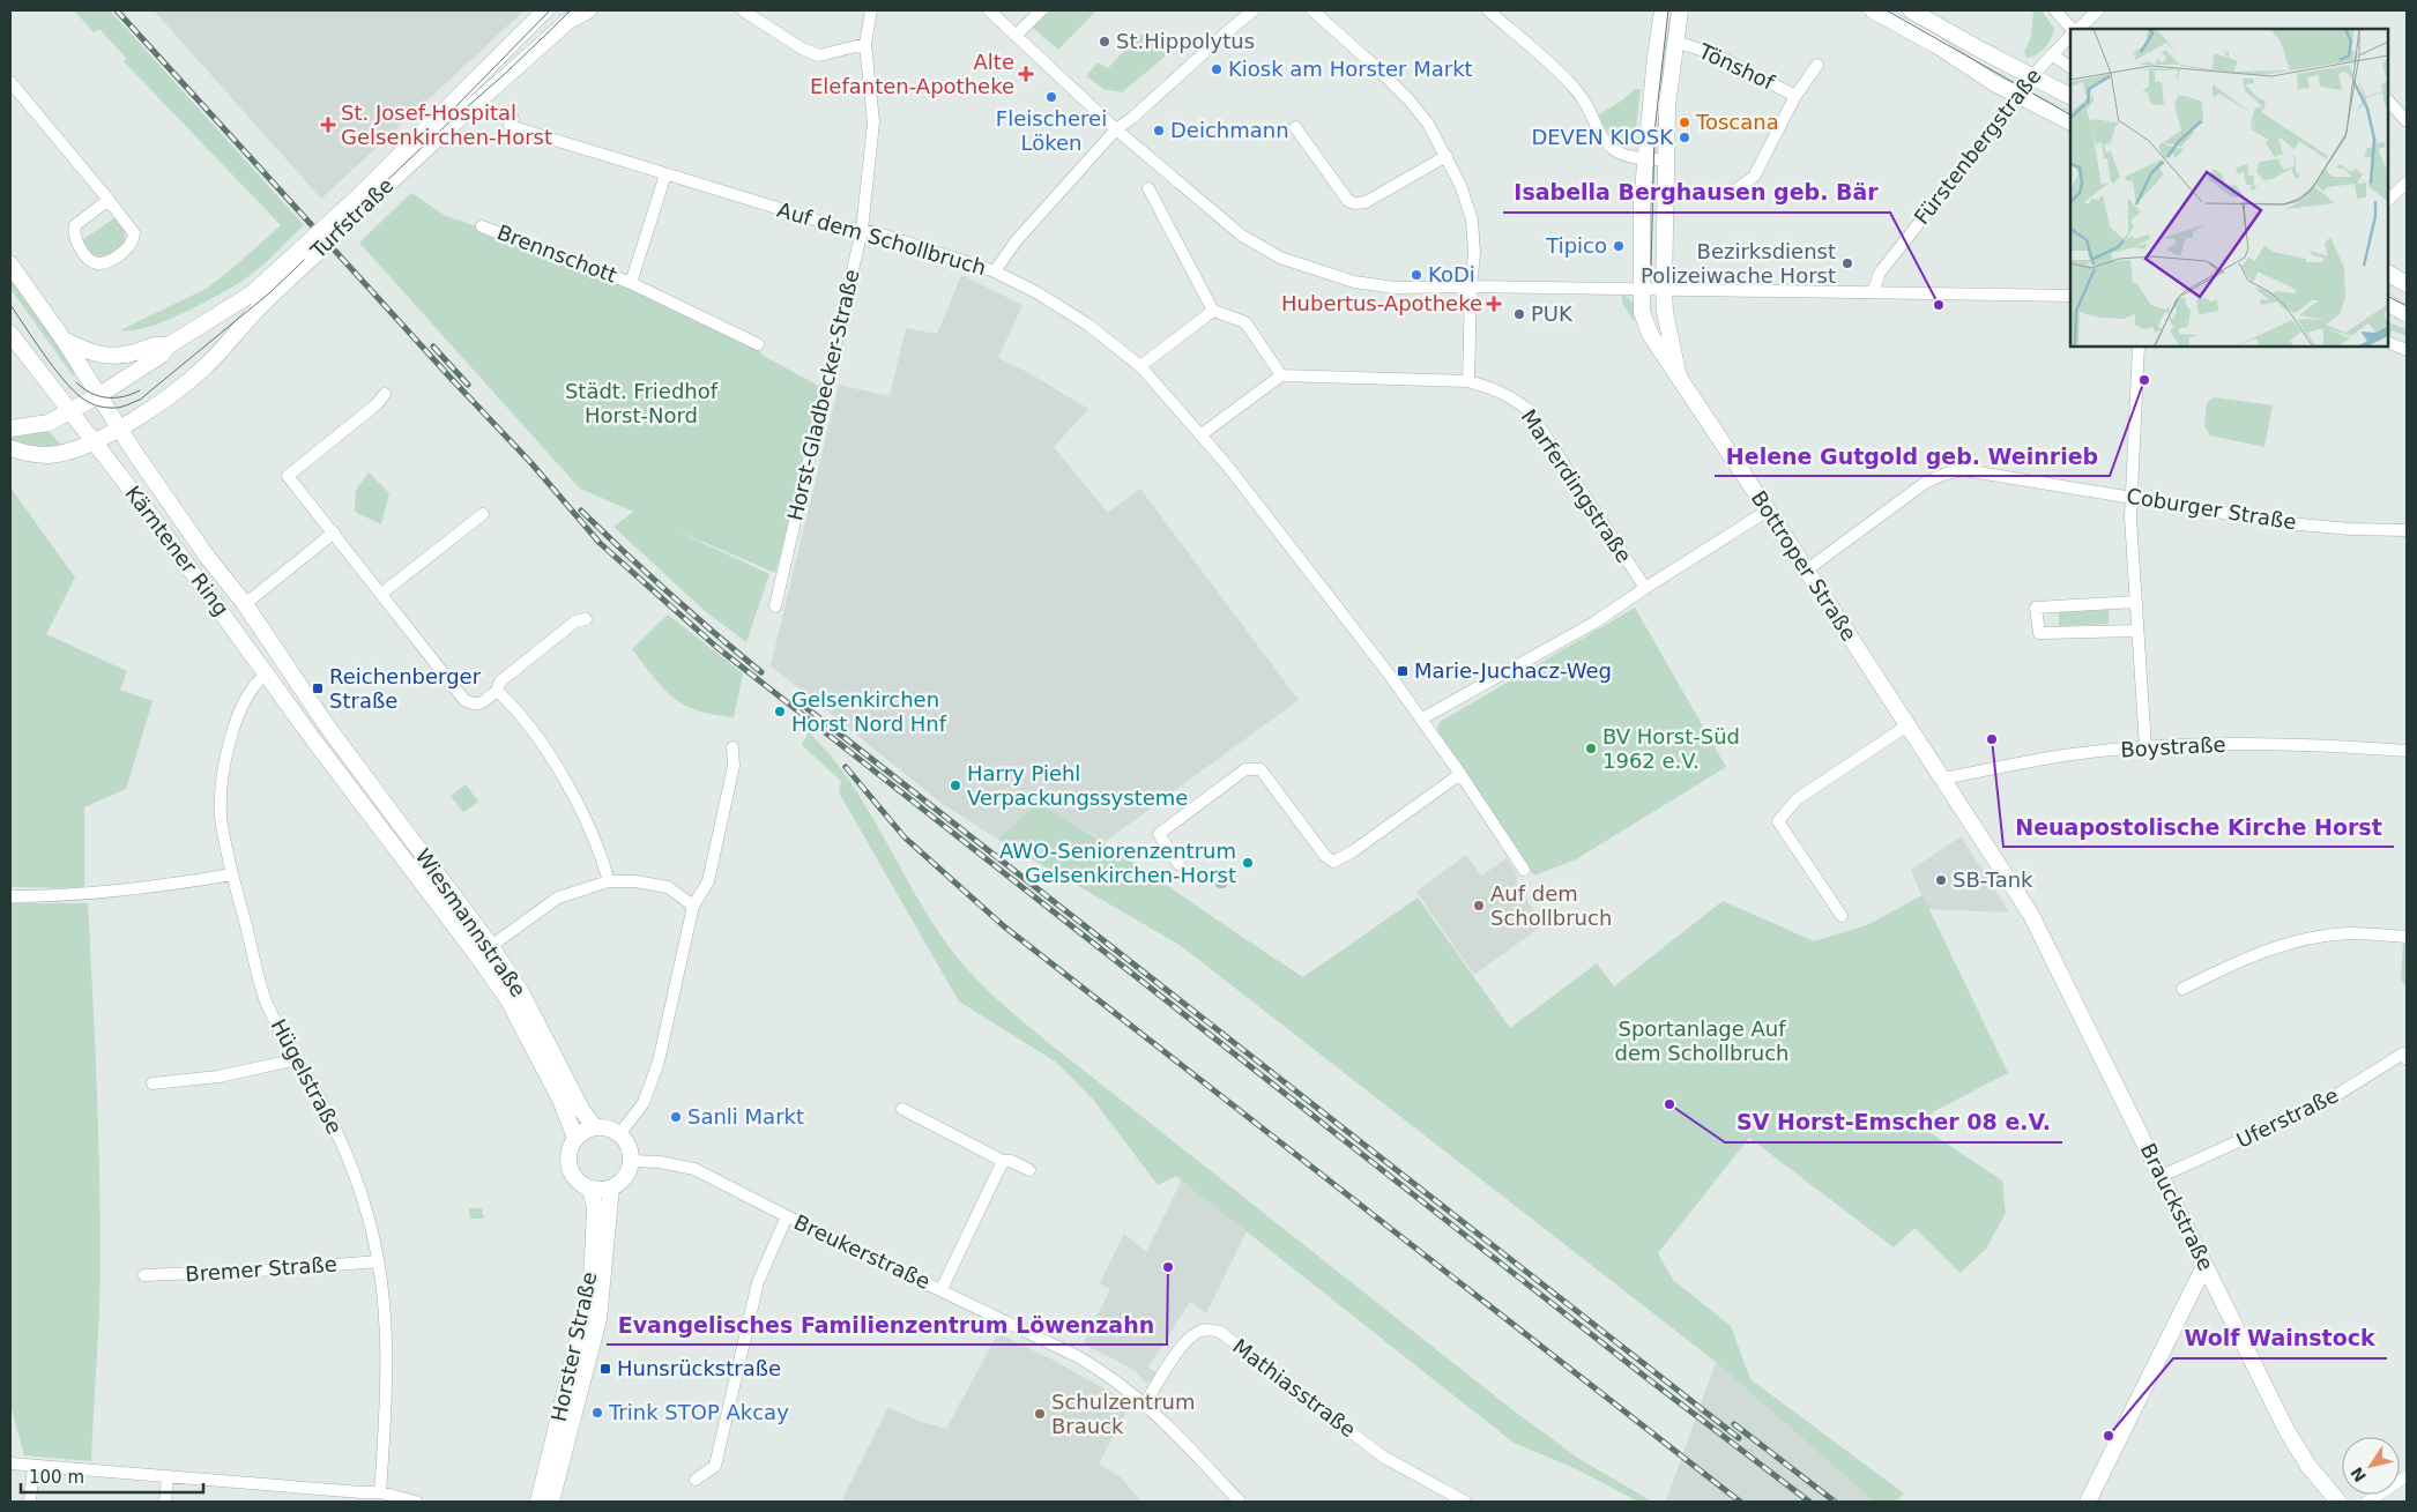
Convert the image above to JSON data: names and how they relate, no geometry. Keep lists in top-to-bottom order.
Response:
{
  "streets": {
    "main road": [
      "Turfstraße",
      "Kärntener Ring",
      "Bottroper Straße",
      "Wiesmannstraße",
      "Brauckstraße",
      "Horster Straße"
    ],
    "street": [
      "Tönshof",
      "Fürstenbergstraße",
      "Auf dem Schollbruch",
      "Brennschott",
      "Horst-Gladbecker-Straße",
      "Marferdingstraße",
      "Coburger Straße",
      "Boystraße",
      "Hügelstraße",
      "Uferstraße",
      "Breukerstraße",
      "Bremer Straße",
      "Mathiasstraße"
    ]
  },
  "crossings": [
    ["Tönshof", "Bottroper Straße"],
    ["Turfstraße", "Kärntener Ring"],
    ["Auf dem Schollbruch", "Brennschott"],
    ["Auf dem Schollbruch", "Horst-Gladbecker-Straße"],
    ["Coburger Straße", "Bottroper Straße"],
    ["Kärntener Ring", "Wiesmannstraße"],
    ["Kärntener Ring", "Hügelstraße"],
    ["Bottroper Straße", "Boystraße"],
    ["Bottroper Straße", "Brauckstraße"],
    ["Wiesmannstraße", "Breukerstraße"],
    ["Wiesmannstraße", "Horster Straße"],
    ["Hügelstraße", "Bremer Straße"],
    ["Uferstraße", "Brauckstraße"],
    ["Breukerstraße", "Horster Straße"],
    ["Breukerstraße", "Mathiasstraße"]
  ],
  "parks": ["Städt. Friedhof Horst-Nord", "Sportanlage Auf dem Schollbruch"],
  "places": {
    "other": [
      "St.Hippolytus",
      "Kiosk am Horster Markt",
      "Fleischerei Löken",
      "Toscana",
      "Deichmann",
      "DEVEN KIOSK",
      "Tipico",
      "Bezirksdienst Polizeiwache Horst",
      "KoDi",
      "Isabella Berghausen geb. Bär",
      "PUK",
      "Helene Gutgold geb. Weinrieb",
      "Gelsenkirchen Horst Nord Hnf",
      "Neuapostolische Kirche Horst",
      "BV Horst-Süd 1962 e.V.",
      "Harry Piehl Verpackungssysteme",
      "AWO-Seniorenzentrum Gelsenkirchen-Horst",
      "SB-Tank",
      "Auf dem Schollbruch",
      "SV Horst-Emscher 08 e.V.",
      "Sanli Markt",
      "Evangelisches Familienzentrum Löwenzahn",
      "Trink STOP Akcay",
      "Schulzentrum Brauck",
      "Wolf Wainstock"
    ],
    "health": ["Alte Elefanten-Apotheke", "St. Josef-Hospital Gelsenkirchen-Horst", "Hubertus-Apotheke"],
    "transit": ["Marie-Juchacz-Weg", "Reichenberger Straße", "Hunsrückstraße"]
  },
  "scale_bar": "100 m",
  "north": "bottom left"
}
